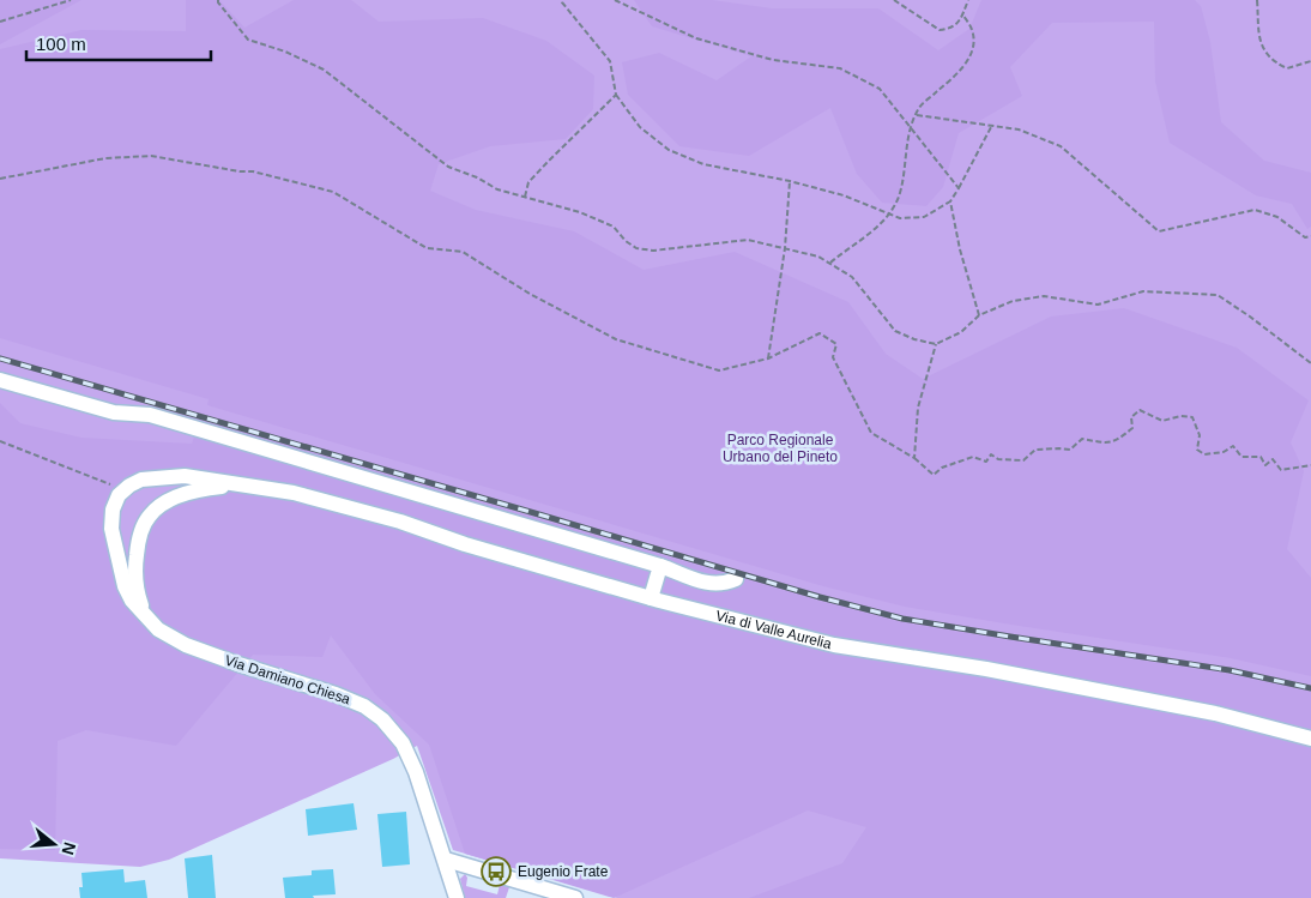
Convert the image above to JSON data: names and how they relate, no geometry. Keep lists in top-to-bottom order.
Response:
{
  "streets": {
    "street": ["Via di Valle Aurelia", "Via Damiano Chiesa"]
  },
  "crossings": [
    ["Via di Valle Aurelia", "Via Damiano Chiesa"]
  ],
  "parks": ["Parco Regionale Urbano del Pineto"],
  "places": {
    "bus stop": ["Eugenio Frate"]
  },
  "scale_bar": "100 m",
  "north": "right"
}
